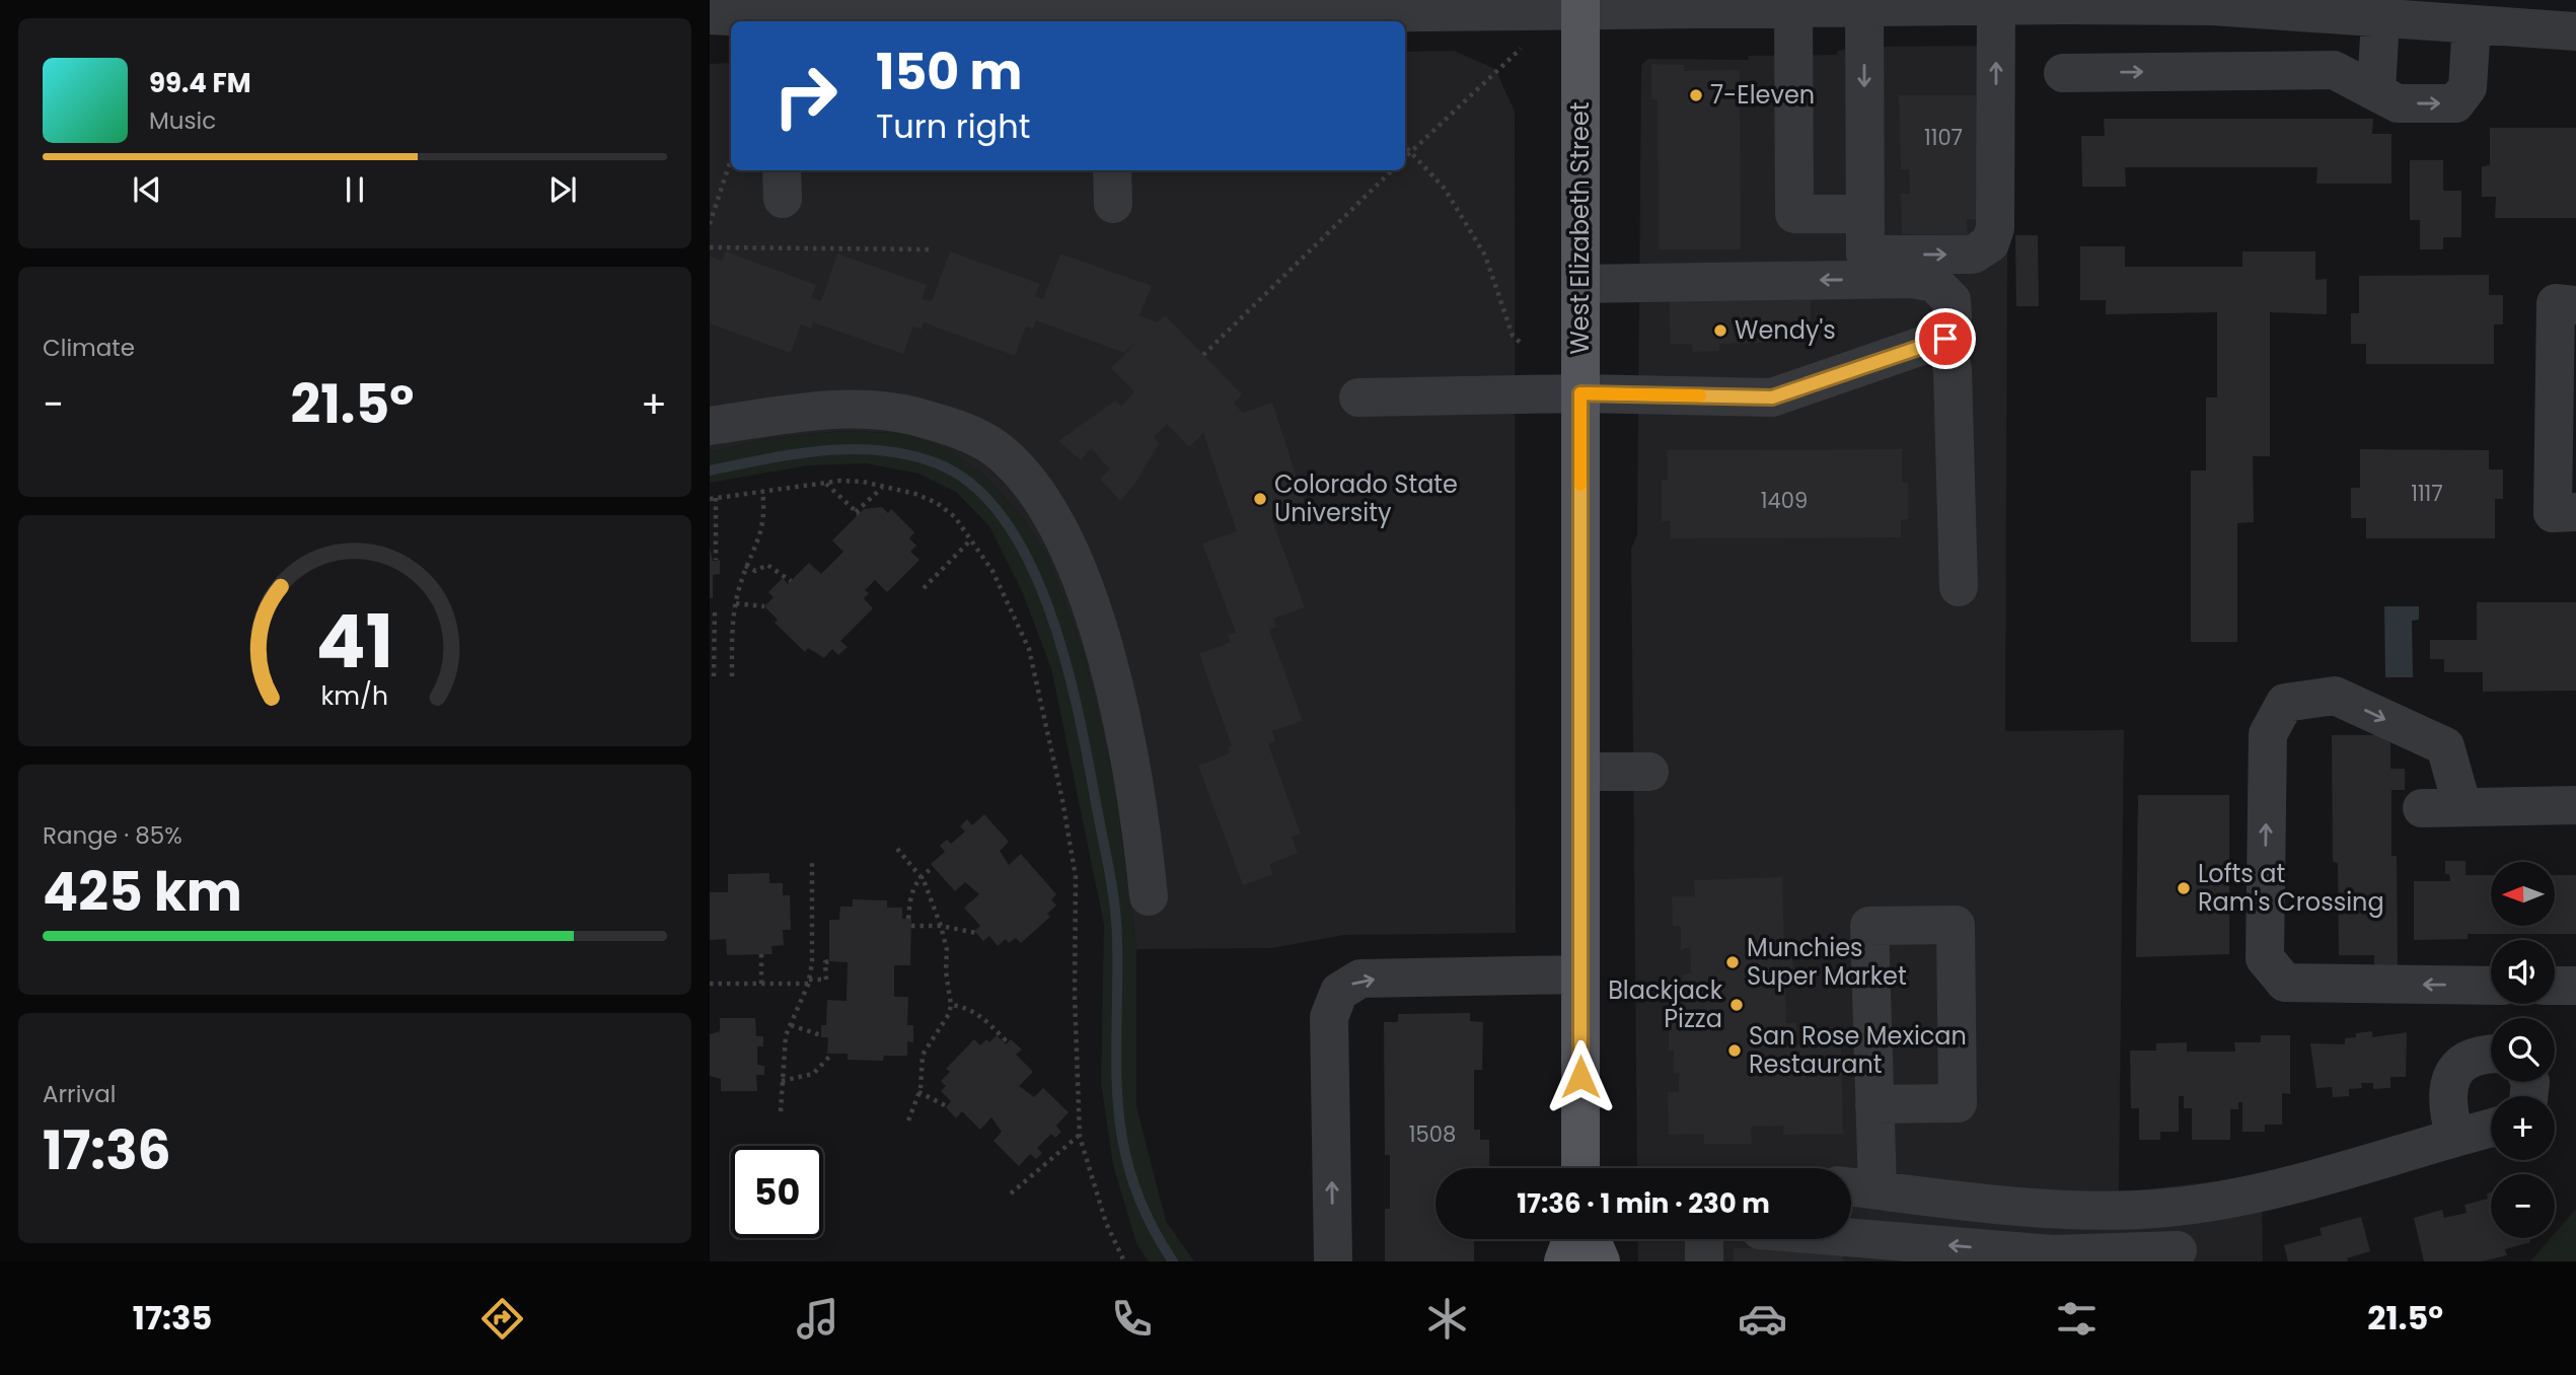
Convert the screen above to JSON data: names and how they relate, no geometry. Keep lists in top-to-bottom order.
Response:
{
  "streets": {
    "main road": ["West Elizabeth Street"]
  },
  "places": [
    "7-Eleven",
    "Wendy's",
    "Colorado State University",
    "Lofts at Ram's Crossing",
    "Munchies Super Market",
    "Blackjack Pizza",
    "San Rose Mexican Restaurant"
  ],
  "house_numbers": [
    "1107",
    "1117",
    "1409",
    "1508"
  ],
  "north": "left",
  "page": {
    "turn": ["150 m", "Turn right"],
    "song": ["99.4 FM", "Music"],
    "tile": [
      "Climate",
      ["Range · 85%", "425 km"],
      ["Arrival", "17:36"]
    ],
    "heat": ["−", "21.5°", "+"],
    "map_buttons": ["+", "−"],
    "limit": "50",
    "trip": "17:36 · 1 min · 230 m",
    "tabs": ["17:35", "21.5°"],
    "gauge": ["41", "km/h"]
  }
}
